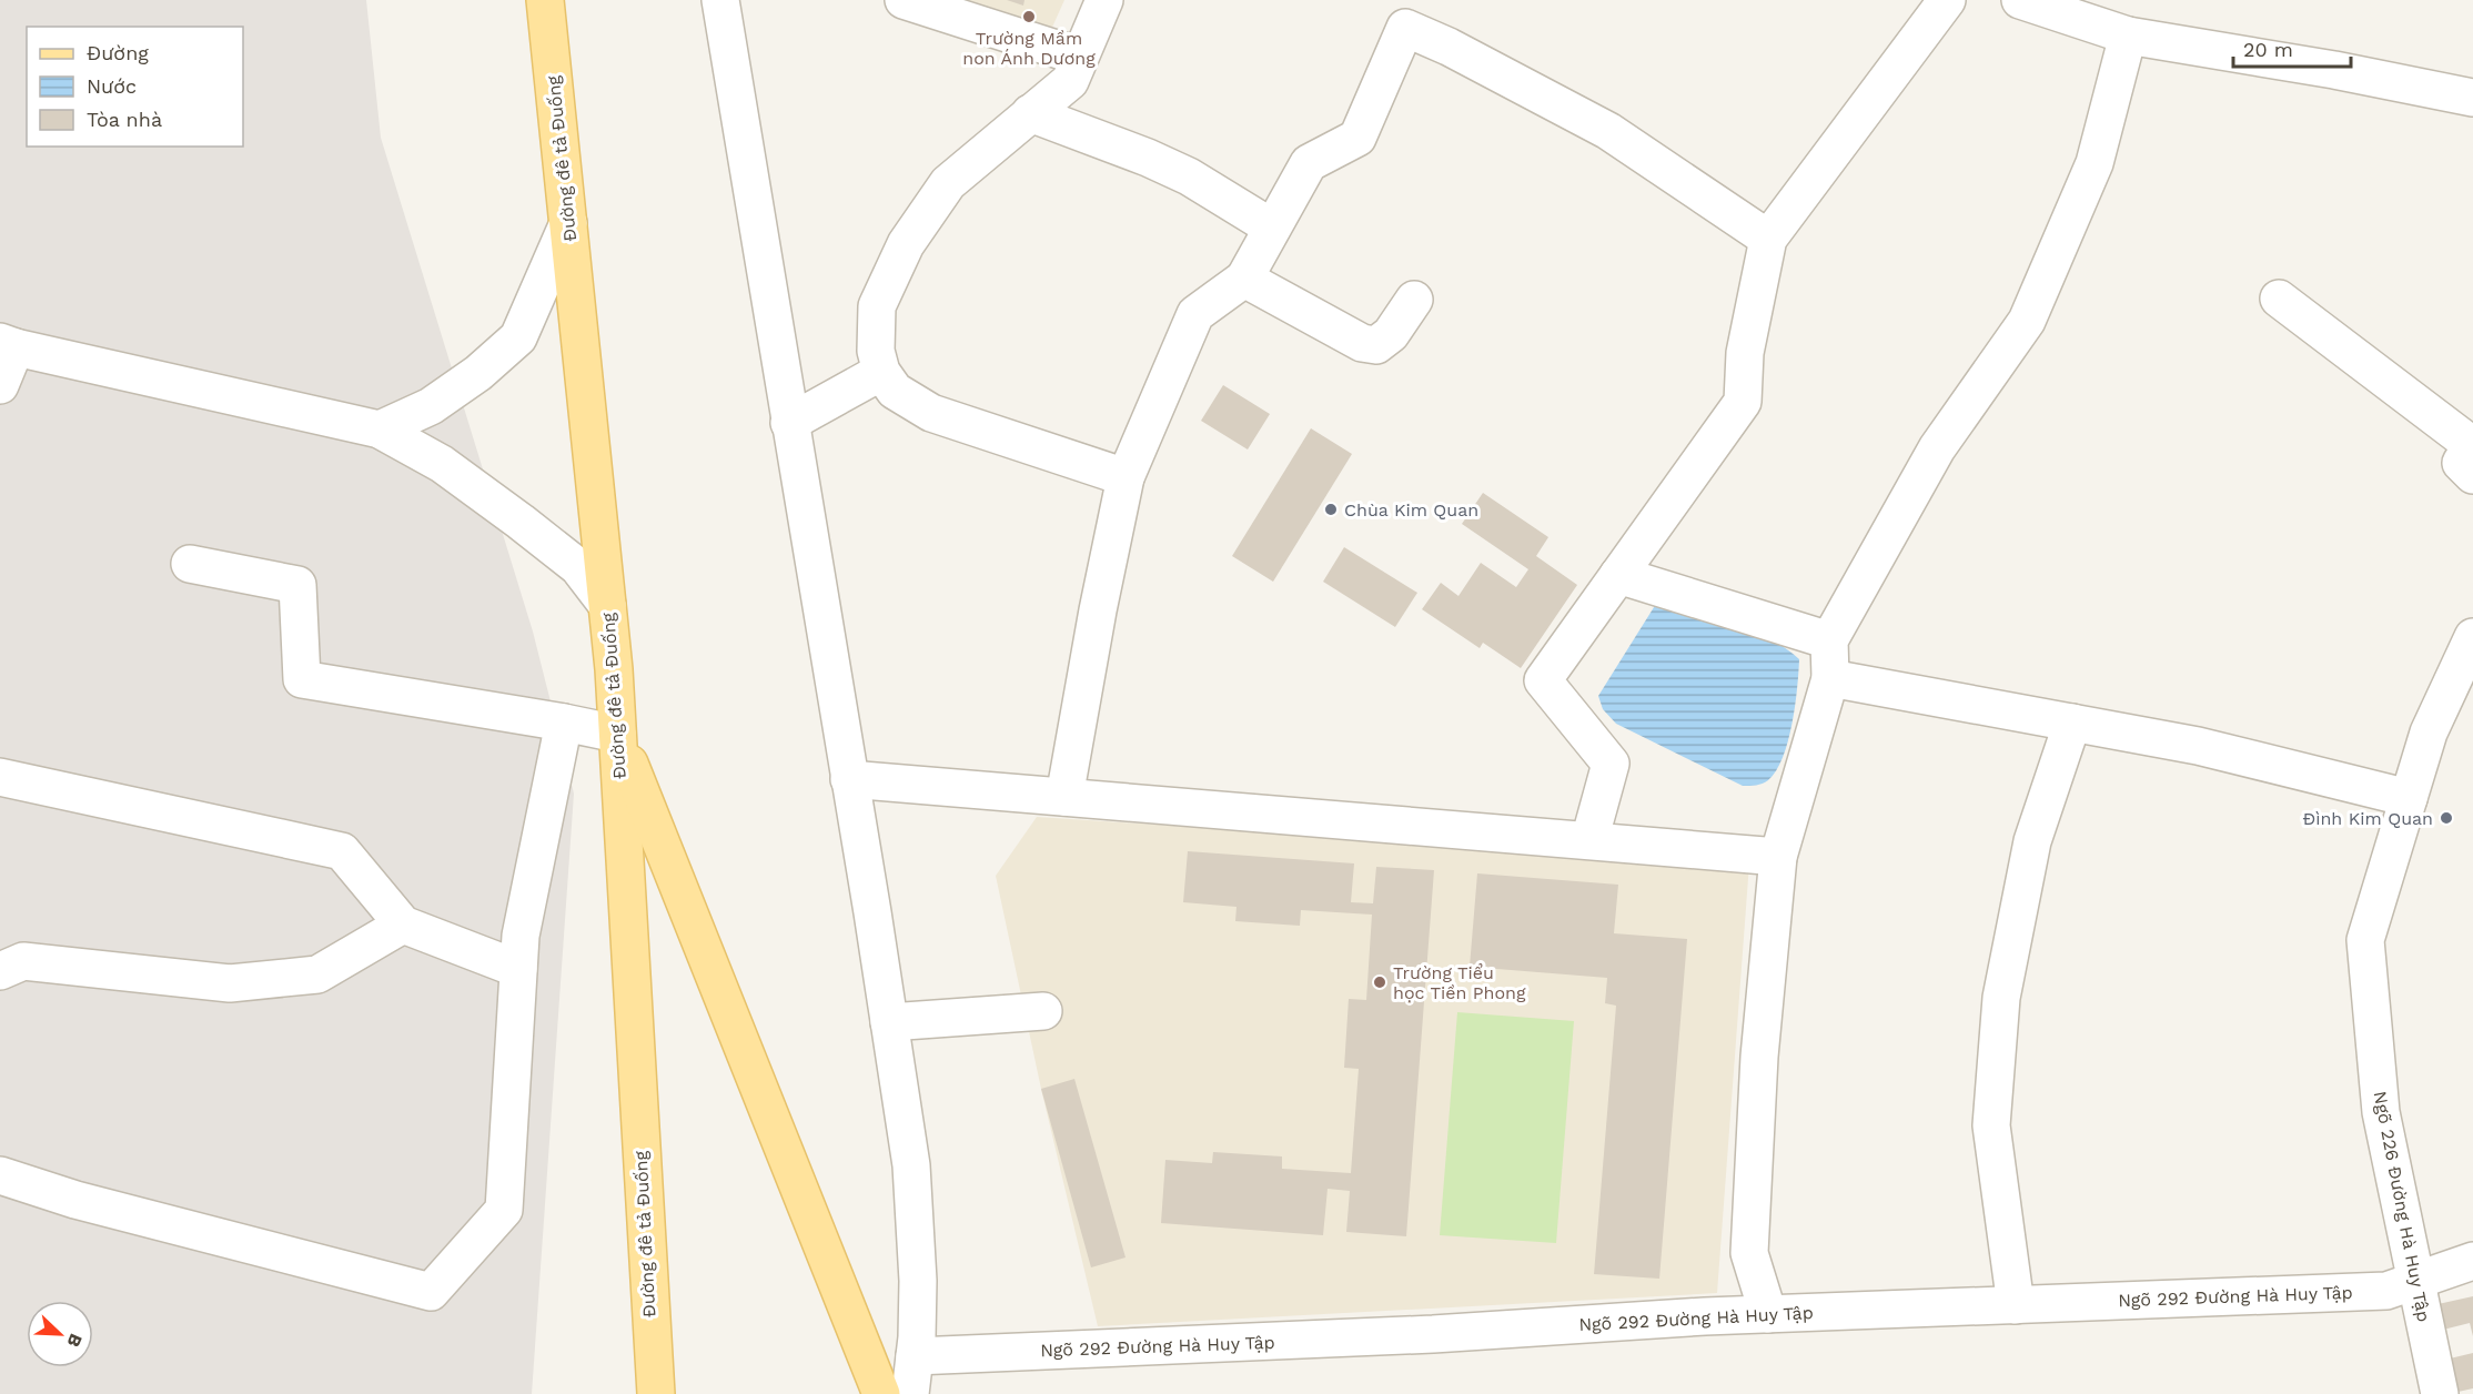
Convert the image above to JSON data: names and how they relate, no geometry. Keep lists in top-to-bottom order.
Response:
{
  "streets": {
    "main road": ["Đường đê tả Đuống"],
    "street": ["Ngõ 226 Đường Hà Huy Tập", "Ngõ 292 Đường Hà Huy Tập"]
  },
  "crossings": [
    ["Ngõ 226 Đường Hà Huy Tập", "Ngõ 292 Đường Hà Huy Tập"]
  ],
  "places": [
    "Trường Mầm non Ánh Dương",
    "Chùa Kim Quan",
    "Đình Kim Quan",
    "Trường Tiểu học Tiền Phong"
  ],
  "legend": ["Đường", "Nước", "Tòa nhà"],
  "scale_bar": "20 m",
  "north": "bottom right"
}
